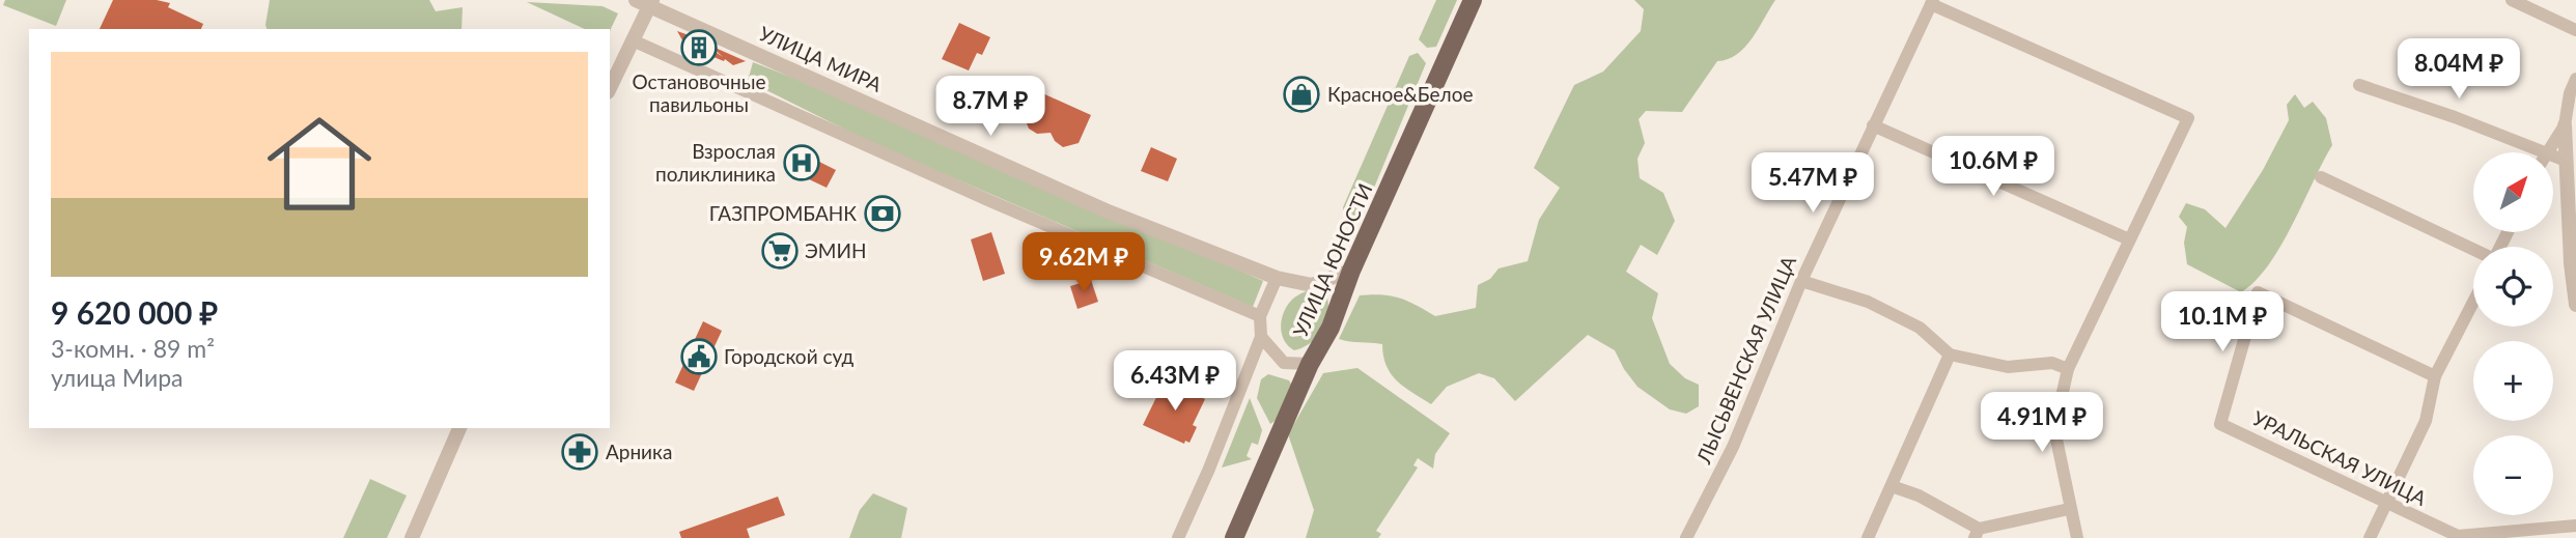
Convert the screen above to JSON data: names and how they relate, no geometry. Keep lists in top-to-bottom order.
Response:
{
  "streets": {
    "main road": ["УЛИЦА ЮНОСТИ"],
    "street": ["УЛИЦА МИРА", "ЛЫСЬВЕНСКАЯ УЛИЦА", "УРАЛЬСКАЯ УЛИЦА"]
  },
  "crossings": [
    ["УЛИЦА МИРА", "УЛИЦА ЮНОСТИ"]
  ],
  "places": {
    "building": ["Остановочные павильоны"],
    "shop": ["Красное&Белое"],
    "hospital": ["Взрослая поликлиника"],
    "bank": ["ГАЗПРОМБАНК"],
    "supermarket": ["ЭМИН"],
    "public building": ["Городской суд"],
    "pharmacy": ["Арника"]
  },
  "north": "top right",
  "page": {
    "list": [
      {
        "name": "9 620 000 ₽",
        "note": "3-комн. · 89 m² · улица Мира"
      }
    ],
    "price": [
      "8.04M ₽",
      "8.7M ₽",
      "10.6M ₽",
      "5.47M ₽",
      "9.62M ₽",
      "10.1M ₽",
      "6.43M ₽",
      "4.91M ₽"
    ],
    "map_buttons": ["+", "−"]
  }
}
